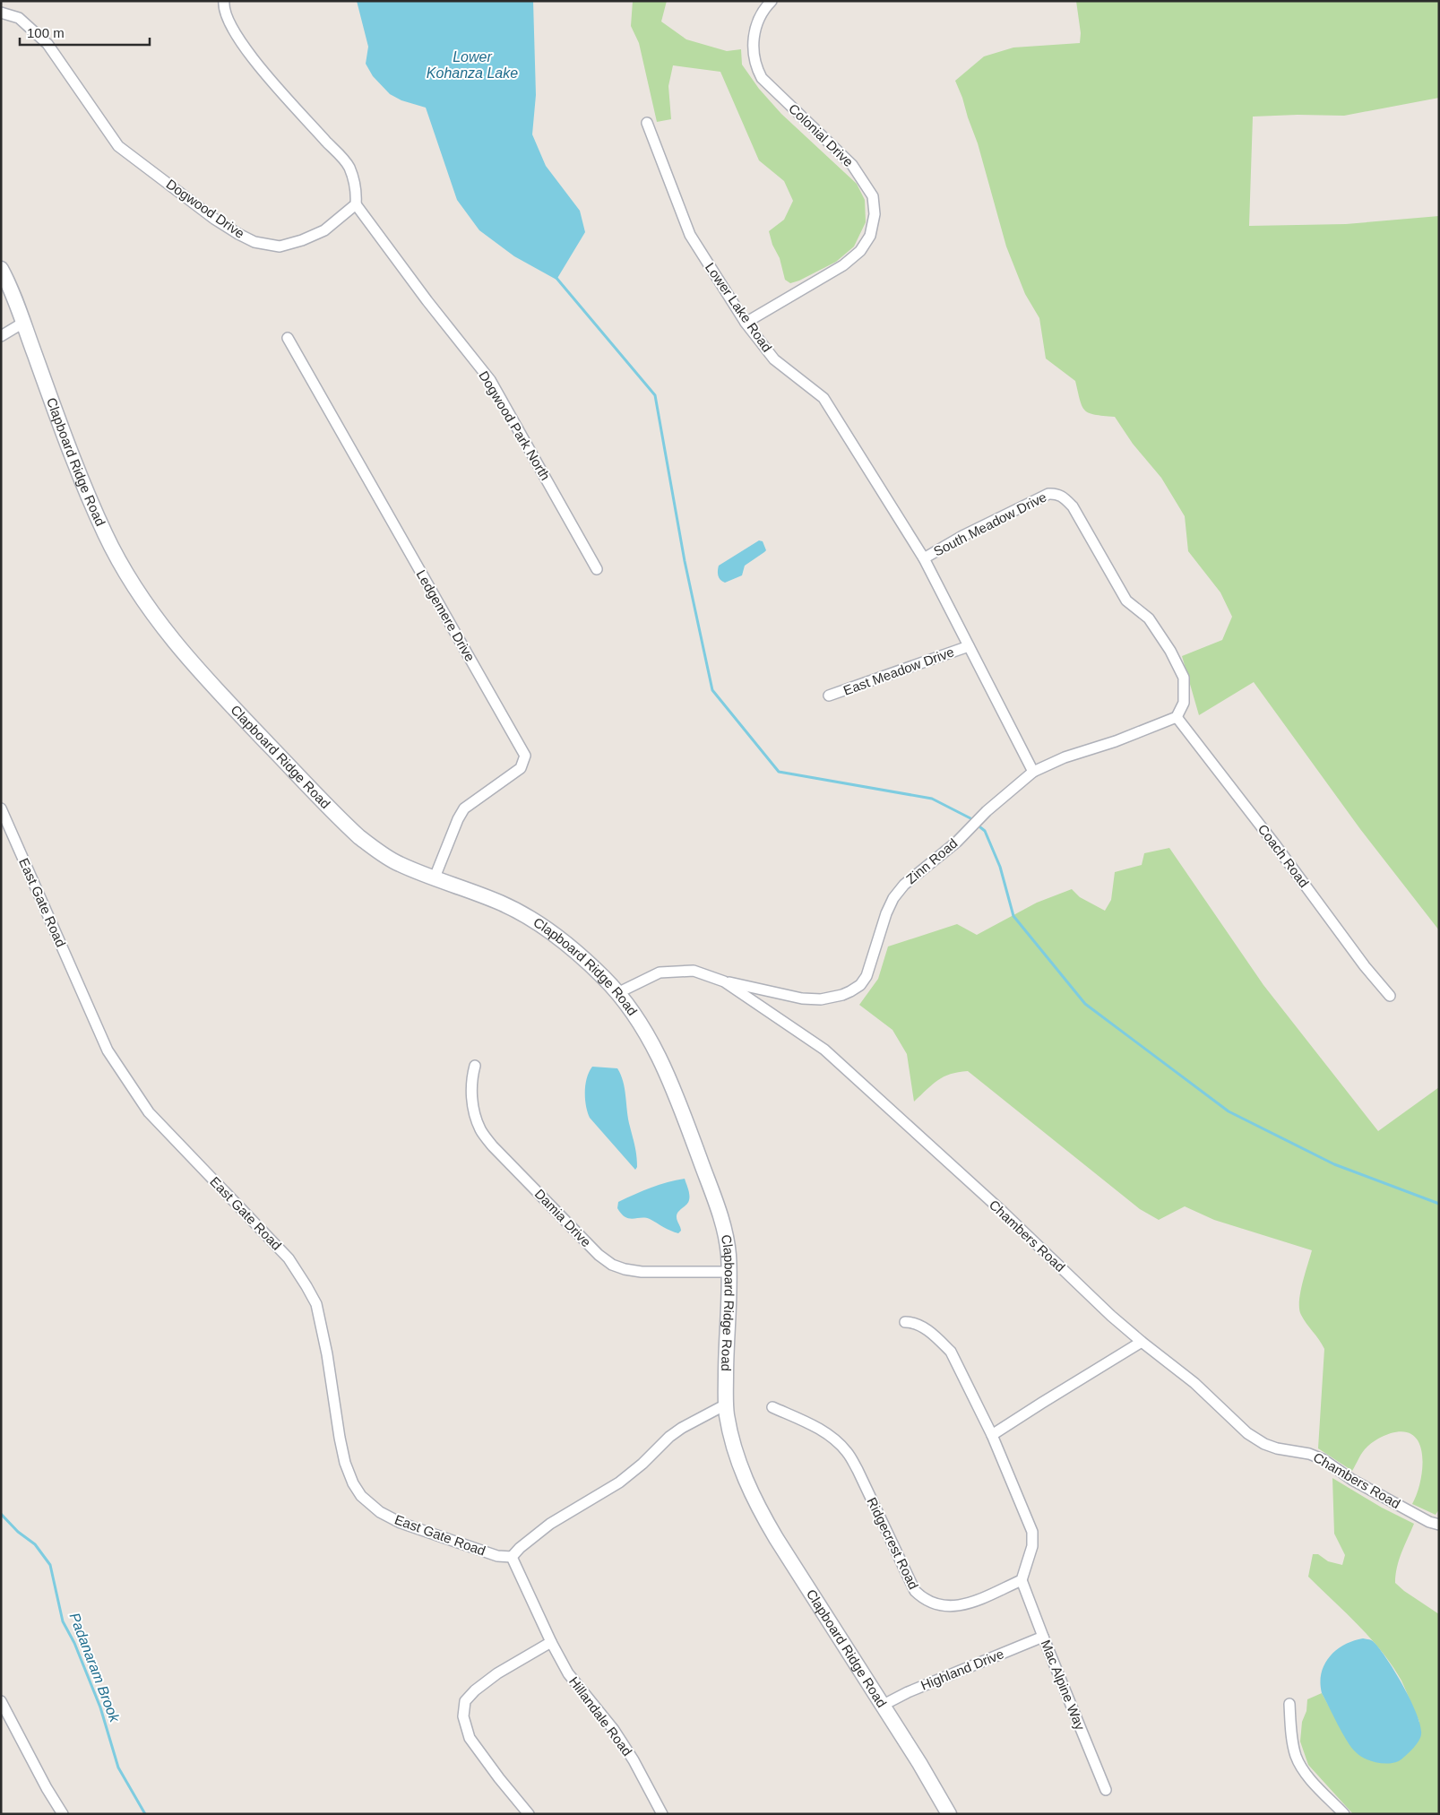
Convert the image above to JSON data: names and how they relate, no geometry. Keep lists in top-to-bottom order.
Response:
{
  "streets": {
    "main road": ["Clapboard Ridge Road"],
    "street": [
      "Colonial Drive",
      "Dogwood Drive",
      "Lower Lake Road",
      "Dogwood Park North",
      "South Meadow Drive",
      "Ledgemere Drive",
      "East Meadow Drive",
      "Coach Road",
      "Zinn Road",
      "East Gate Road",
      "Damia Drive",
      "Chambers Road",
      "Ridgecrest Road",
      "Highland Drive",
      "Mac Alpine Way",
      "Hillandale Road"
    ]
  },
  "crossings": [
    ["Colonial Drive", "Lower Lake Road"],
    ["Dogwood Drive", "Dogwood Park North"],
    ["Lower Lake Road", "South Meadow Drive"],
    ["Clapboard Ridge Road", "Ledgemere Drive"],
    ["Clapboard Ridge Road", "Damia Drive"],
    ["Clapboard Ridge Road", "Chambers Road"],
    ["Clapboard Ridge Road", "Highland Drive"],
    ["South Meadow Drive", "East Meadow Drive"],
    ["South Meadow Drive", "Coach Road"],
    ["South Meadow Drive", "Zinn Road"],
    ["Coach Road", "Zinn Road"],
    ["Zinn Road", "Chambers Road"],
    ["East Gate Road", "Hillandale Road"],
    ["Ridgecrest Road", "Mac Alpine Way"],
    ["Highland Drive", "Mac Alpine Way"]
  ],
  "water": ["Lower Kohanza Lake", "Padanaram Brook"],
  "scale_bar": "100 m"
}
